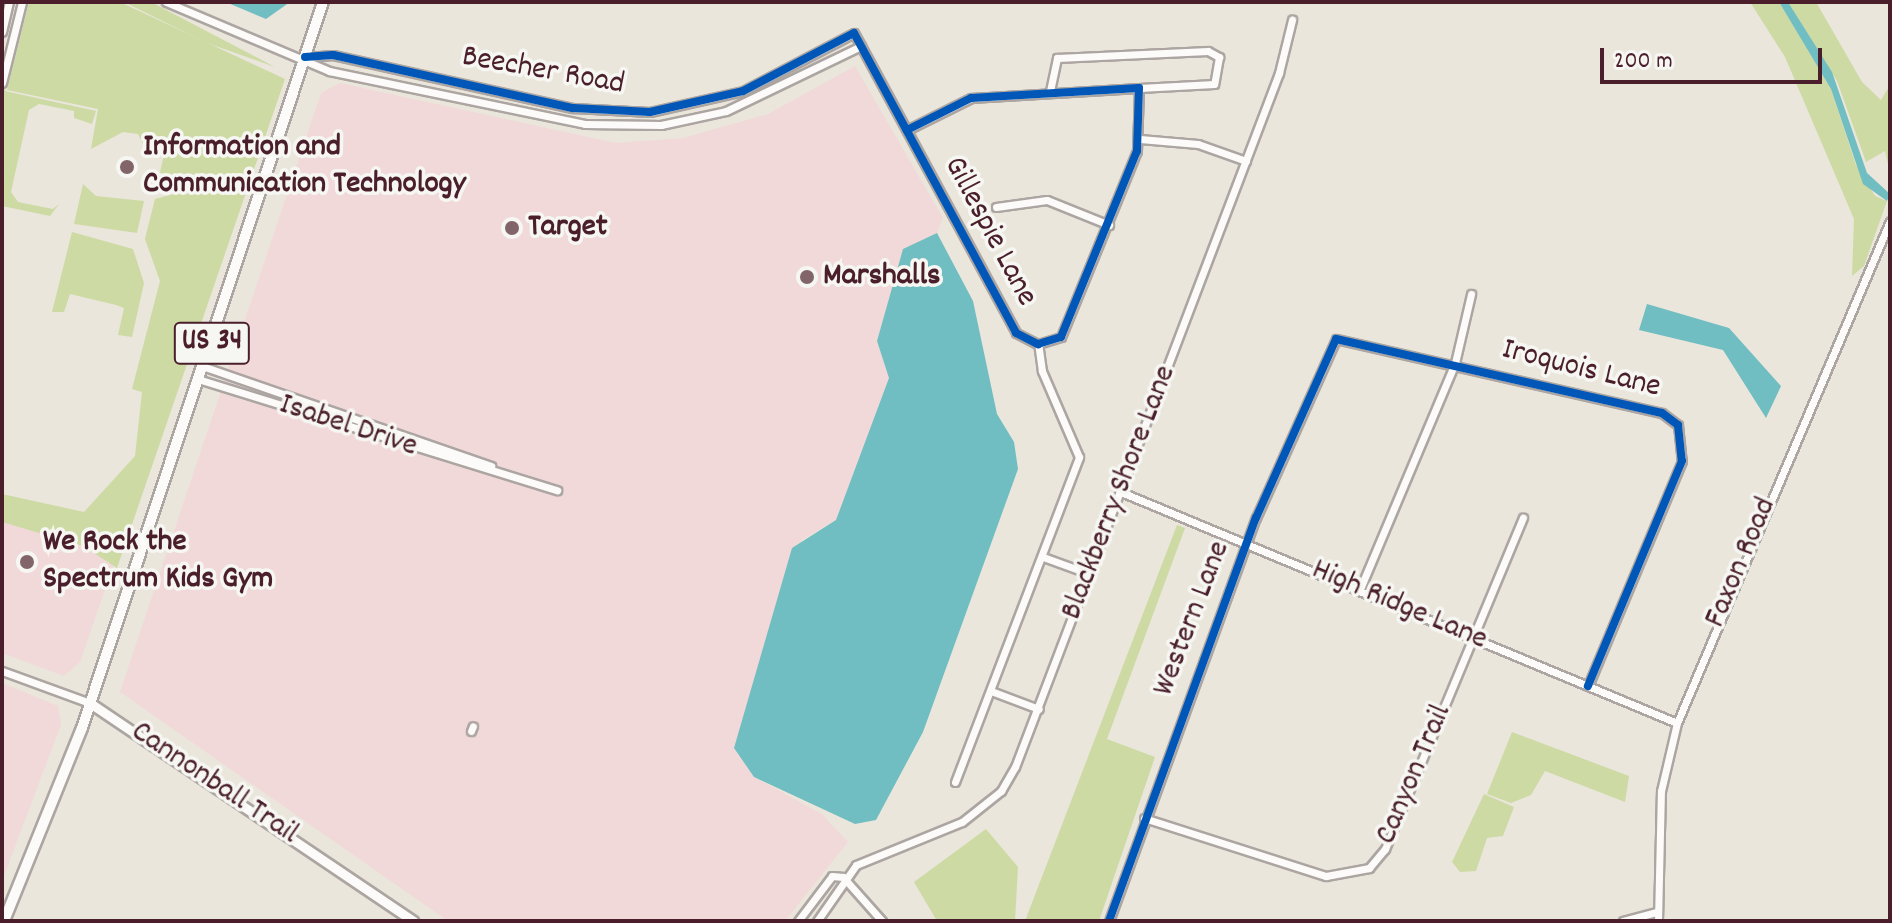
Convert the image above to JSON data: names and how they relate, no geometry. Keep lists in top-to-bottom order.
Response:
{
  "streets": {
    "main road": ["US 34", "Cannonball Trail"],
    "street": [
      "Beecher Road",
      "Gillespie Lane",
      "Iroquois Lane",
      "Isabel Drive",
      "Blackberry Shore Lane",
      "Faxon Road",
      "High Ridge Lane",
      "Western Lane",
      "Canyon Trail"
    ]
  },
  "crossings": [
    ["Beecher Road", "Gillespie Lane"],
    ["Beecher Road", "US 34"],
    ["US 34", "Isabel Drive"],
    ["US 34", "Cannonball Trail"],
    ["Iroquois Lane", "High Ridge Lane"],
    ["Iroquois Lane", "Western Lane"],
    ["Blackberry Shore Lane", "High Ridge Lane"],
    ["Faxon Road", "High Ridge Lane"],
    ["High Ridge Lane", "Western Lane"],
    ["High Ridge Lane", "Canyon Trail"],
    ["Western Lane", "Canyon Trail"]
  ],
  "places": [
    "Information and Communication Technology",
    "Target",
    "Marshalls",
    "We Rock the Spectrum Kids Gym"
  ],
  "scale_bar": "200 m"
}
